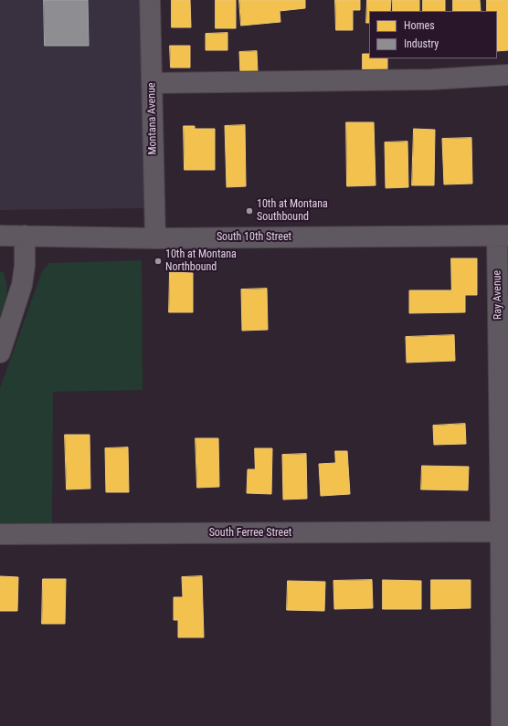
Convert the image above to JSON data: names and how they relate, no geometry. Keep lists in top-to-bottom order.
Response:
{
  "streets": {
    "street": [
      "Montana Avenue",
      "South 10th Street",
      "Ray Avenue",
      "South Ferree Street"
    ]
  },
  "crossings": [
    ["Montana Avenue", "South 10th Street"],
    ["South 10th Street", "Ray Avenue"],
    ["Ray Avenue", "South Ferree Street"]
  ],
  "places": ["10th at Montana Southbound", "10th at Montana Northbound"],
  "legend": ["Homes", "Industry"]
}
